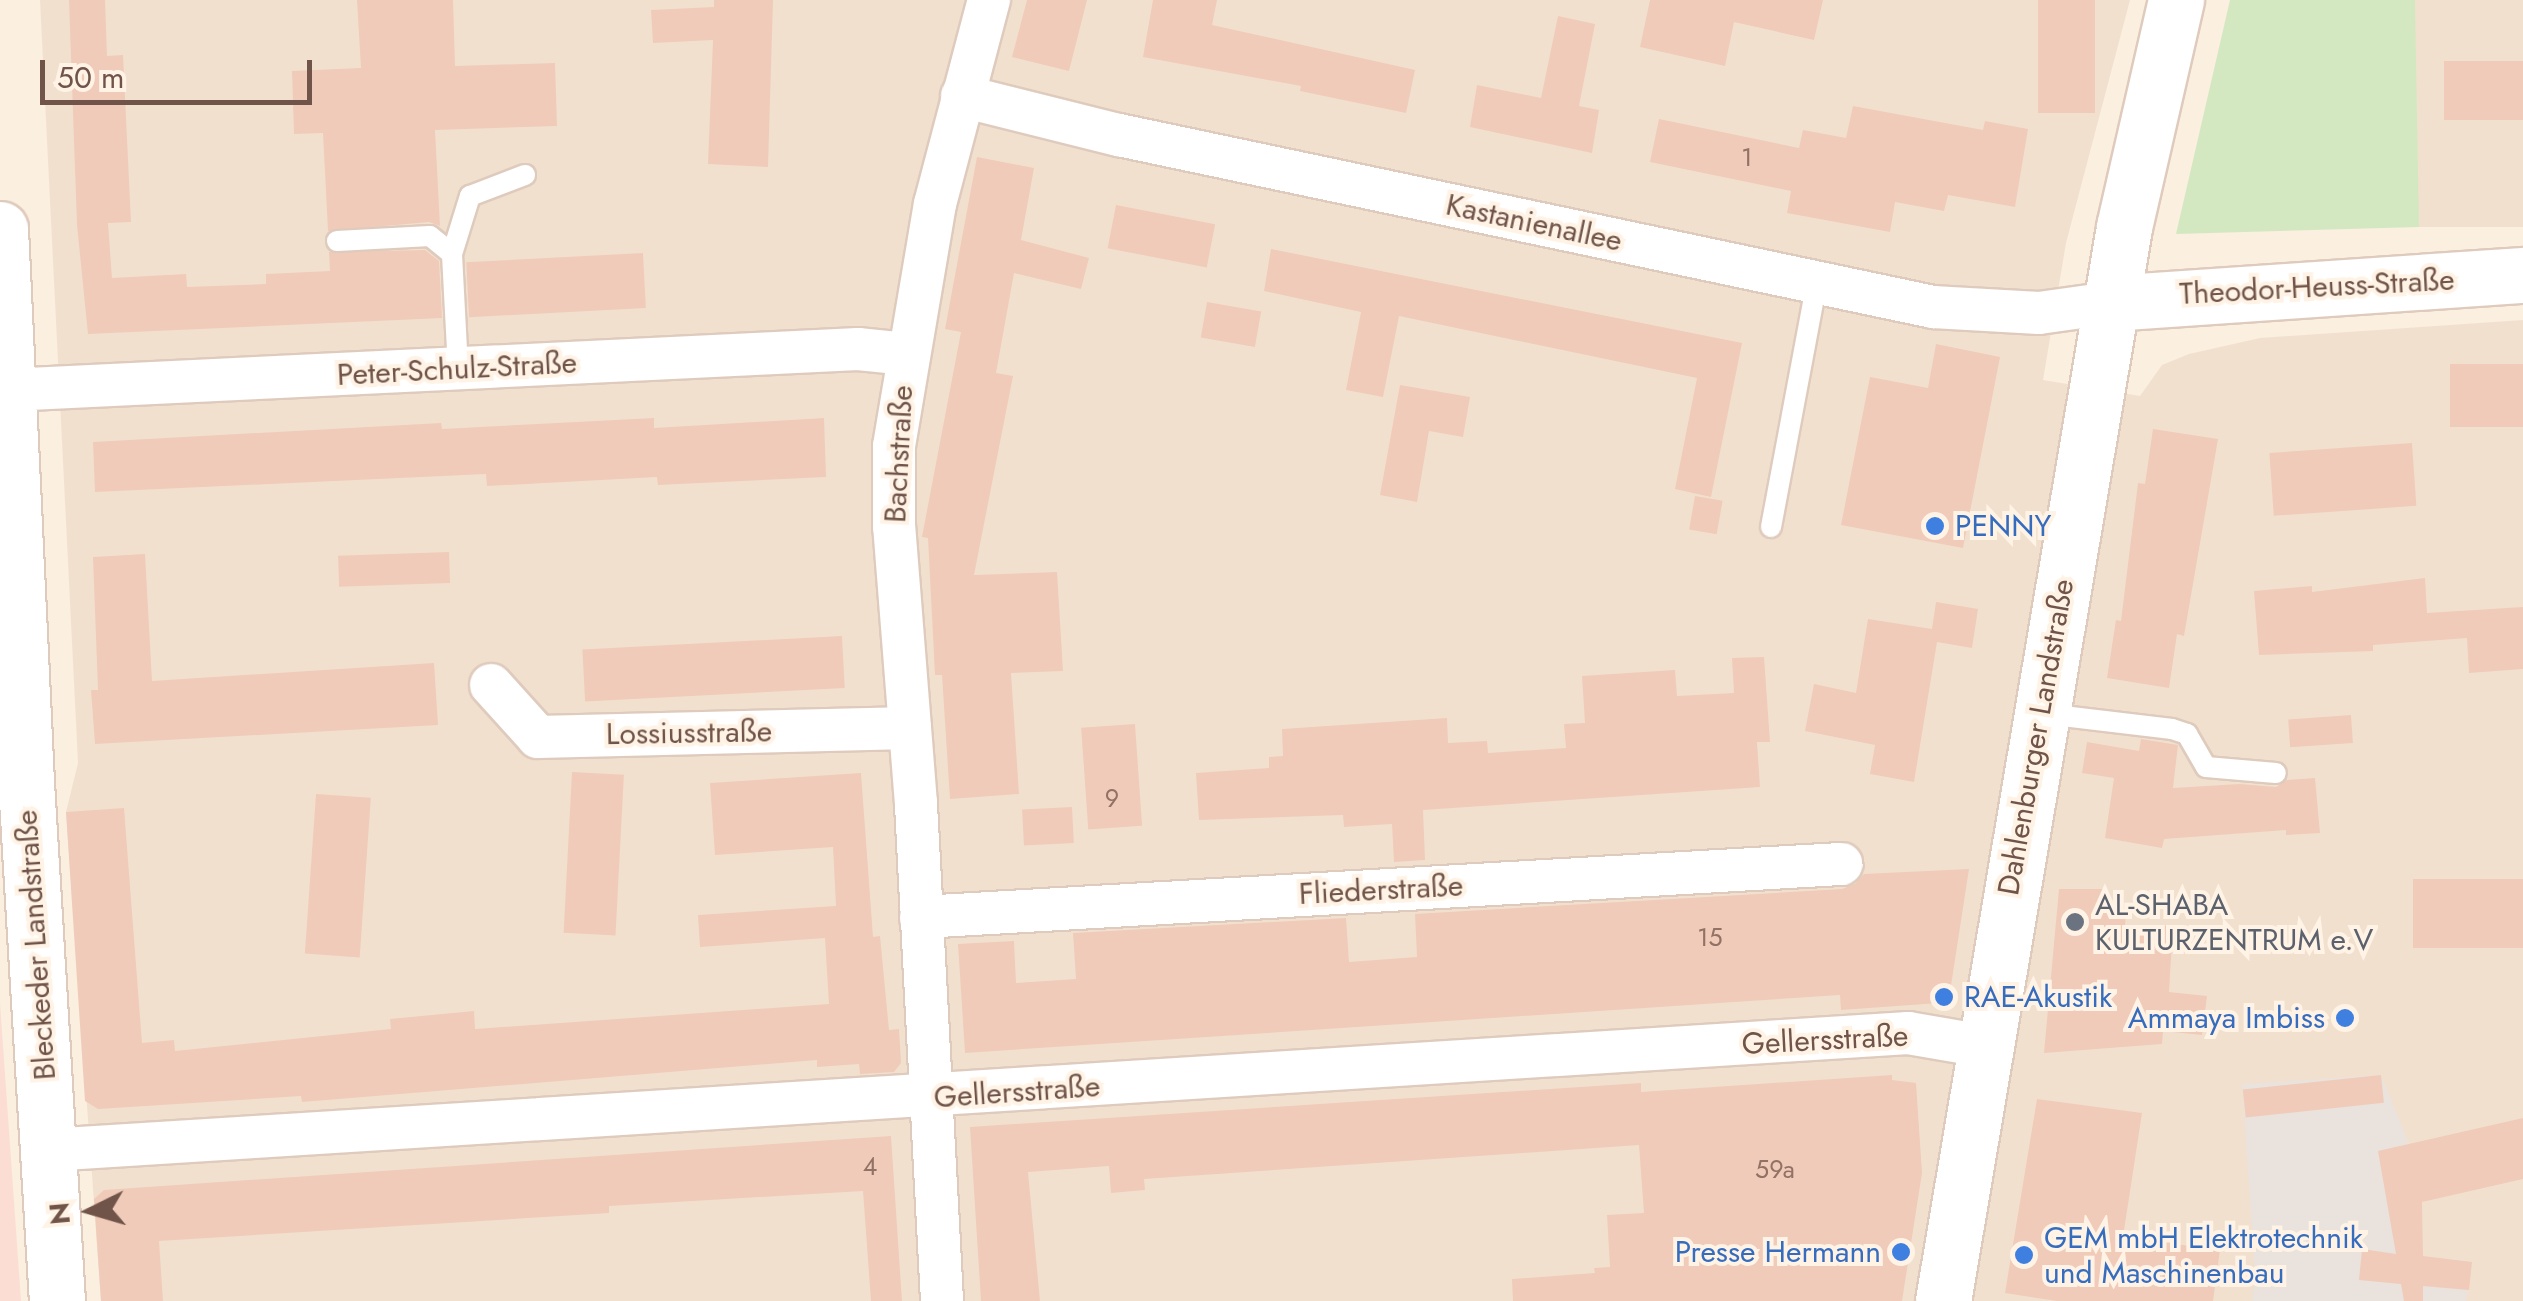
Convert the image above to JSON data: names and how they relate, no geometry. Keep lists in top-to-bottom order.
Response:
{
  "streets": {
    "main road": ["Theodor-Heuss-Straße", "Dahlenburger Landstraße", "Bleckeder Landstraße"],
    "street": [
      "Kastanienallee",
      "Peter-Schulz-Straße",
      "Bachstraße",
      "Lossiusstraße",
      "Fliederstraße",
      "Gellersstraße"
    ]
  },
  "crossings": [
    ["Kastanienallee", "Theodor-Heuss-Straße"],
    ["Kastanienallee", "Bachstraße"],
    ["Kastanienallee", "Dahlenburger Landstraße"],
    ["Theodor-Heuss-Straße", "Dahlenburger Landstraße"],
    ["Peter-Schulz-Straße", "Bachstraße"],
    ["Peter-Schulz-Straße", "Bleckeder Landstraße"],
    ["Bachstraße", "Lossiusstraße"],
    ["Bachstraße", "Fliederstraße"],
    ["Bachstraße", "Gellersstraße"],
    ["Dahlenburger Landstraße", "Gellersstraße"],
    ["Bleckeder Landstraße", "Gellersstraße"]
  ],
  "places": [
    "PENNY",
    "AL-SHABA KULTURZENTRUM e.V",
    "RAE-Akustik",
    "Ammaya Imbiss",
    "Presse Hermann",
    "GEM mbH Elektrotechnik und Maschinenbau"
  ],
  "house_numbers": [
    "1",
    "9",
    "15",
    "4",
    "59a"
  ],
  "scale_bar": "50 m",
  "north": "left"
}
